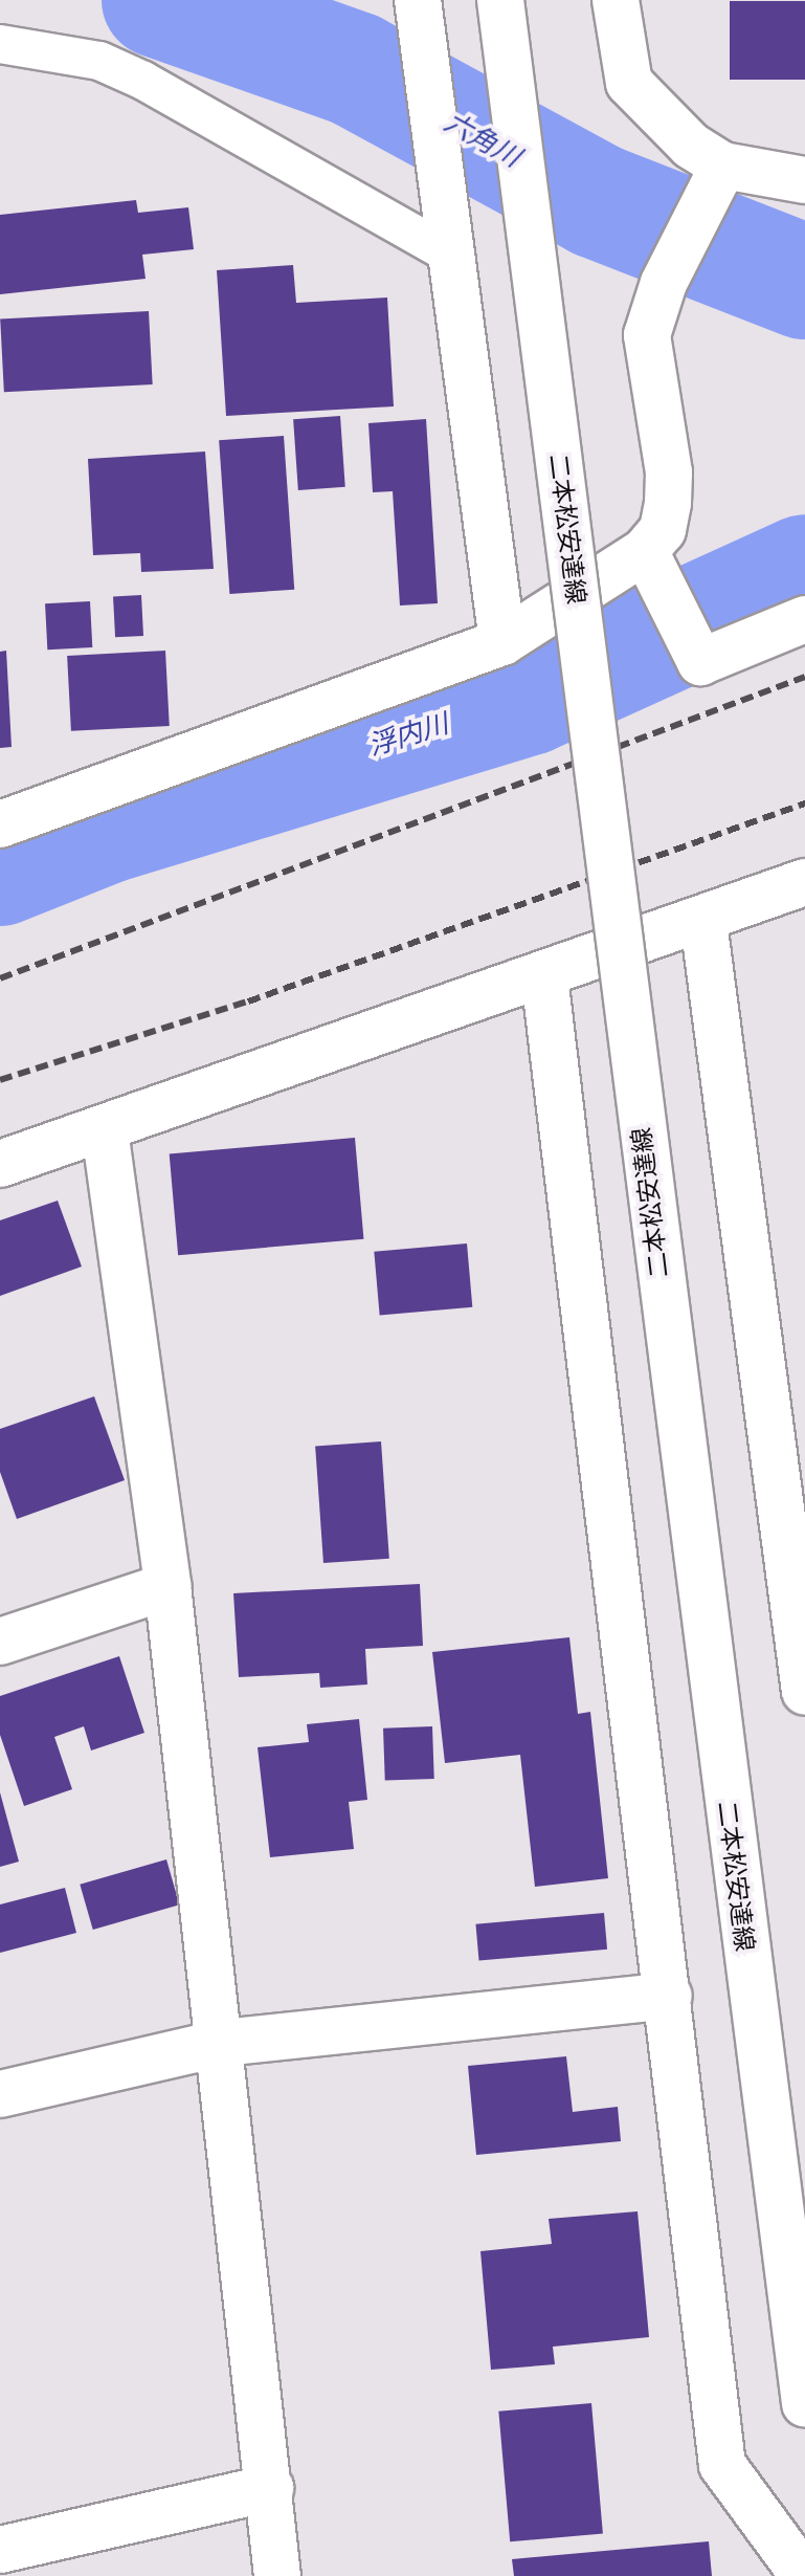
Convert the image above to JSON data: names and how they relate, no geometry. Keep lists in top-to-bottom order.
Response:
{
  "streets": {
    "street": ["二本松安達線"]
  },
  "water": ["六角川", "浮内川"]
}
